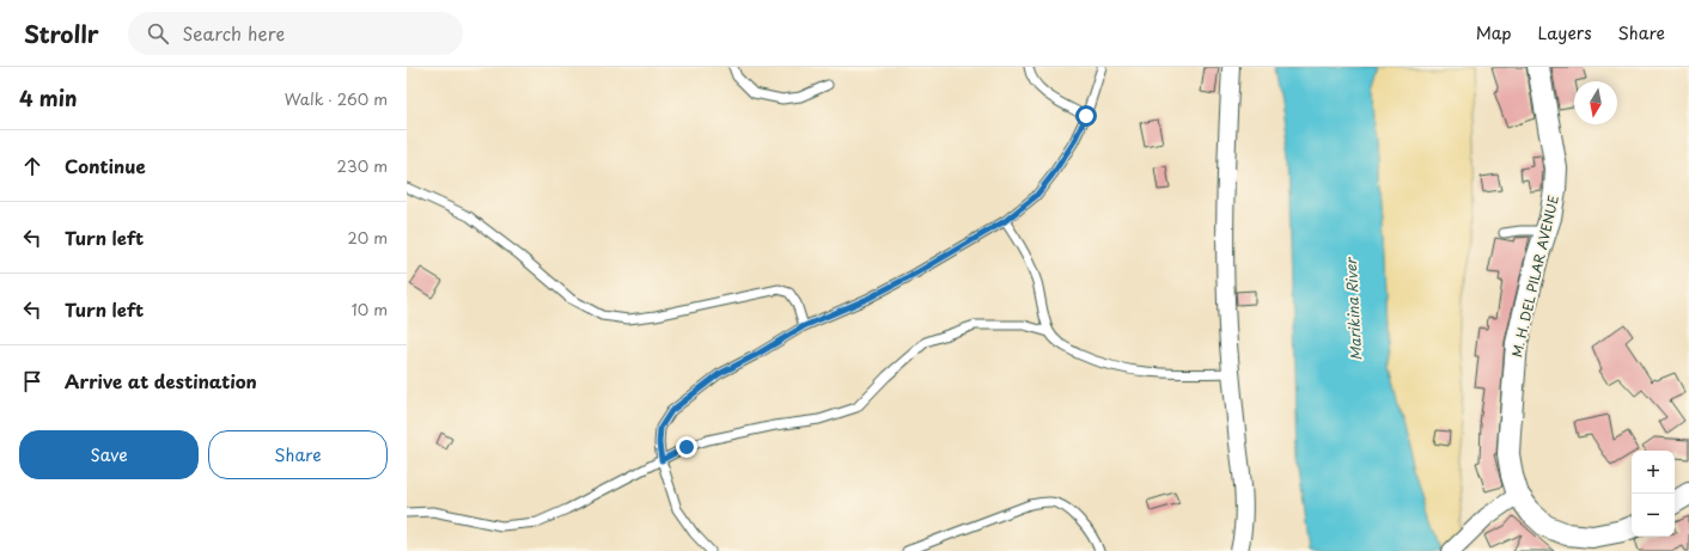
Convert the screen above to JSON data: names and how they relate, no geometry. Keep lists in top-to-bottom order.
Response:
{
  "streets": {
    "street": ["M. H. DEL PILAR AVENUE"]
  },
  "water": ["Marikina River"],
  "north": "bottom",
  "page": {
    "header": "Strollr",
    "search": "Search here",
    "nav": ["Map", "Layers", "Share"],
    "heading": ["4 min", "Walk · 260 m"],
    "list": [
      ["Continue", "230 m"],
      ["Turn left", "20 m"],
      ["Turn left", "10 m"],
      "Arrive at destination"
    ],
    "buttons": ["Save", "Share"],
    "map_buttons": ["+", "−"]
  }
}
